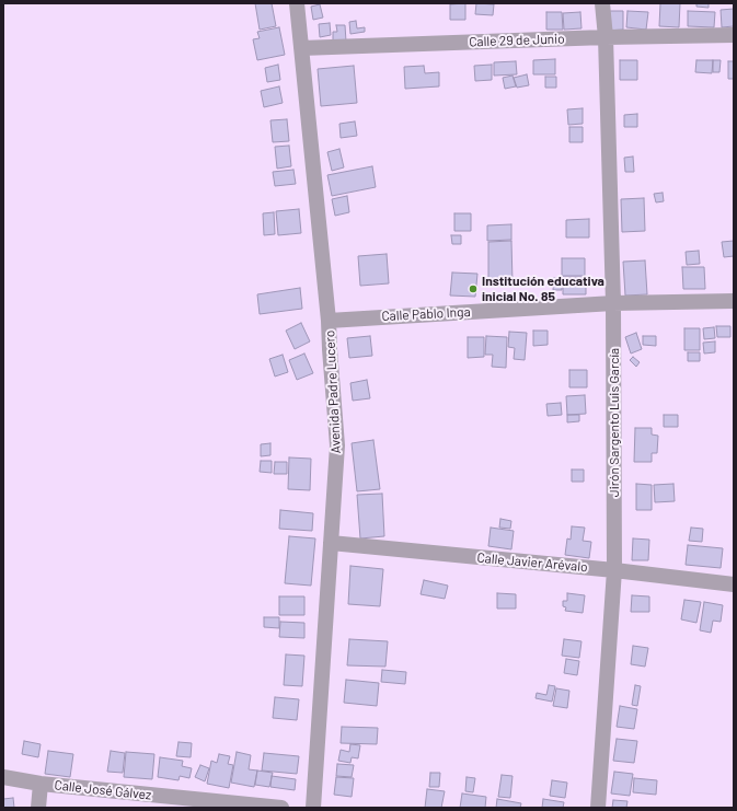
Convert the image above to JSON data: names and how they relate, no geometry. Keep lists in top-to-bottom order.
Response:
{
  "streets": {
    "street": [
      "Calle 29 de Junio",
      "Calle Pablo Inga",
      "Avenida Padre Lucero",
      "Jirón Sargento Luis García",
      "Calle Javier Arévalo",
      "Calle José Gálvez"
    ]
  },
  "crossings": [
    ["Calle 29 de Junio", "Avenida Padre Lucero"],
    ["Calle 29 de Junio", "Jirón Sargento Luis García"],
    ["Calle Pablo Inga", "Avenida Padre Lucero"],
    ["Calle Pablo Inga", "Jirón Sargento Luis García"],
    ["Avenida Padre Lucero", "Calle Javier Arévalo"],
    ["Jirón Sargento Luis García", "Calle Javier Arévalo"]
  ],
  "places": ["Institución educativa inicial No. 85"]
}
